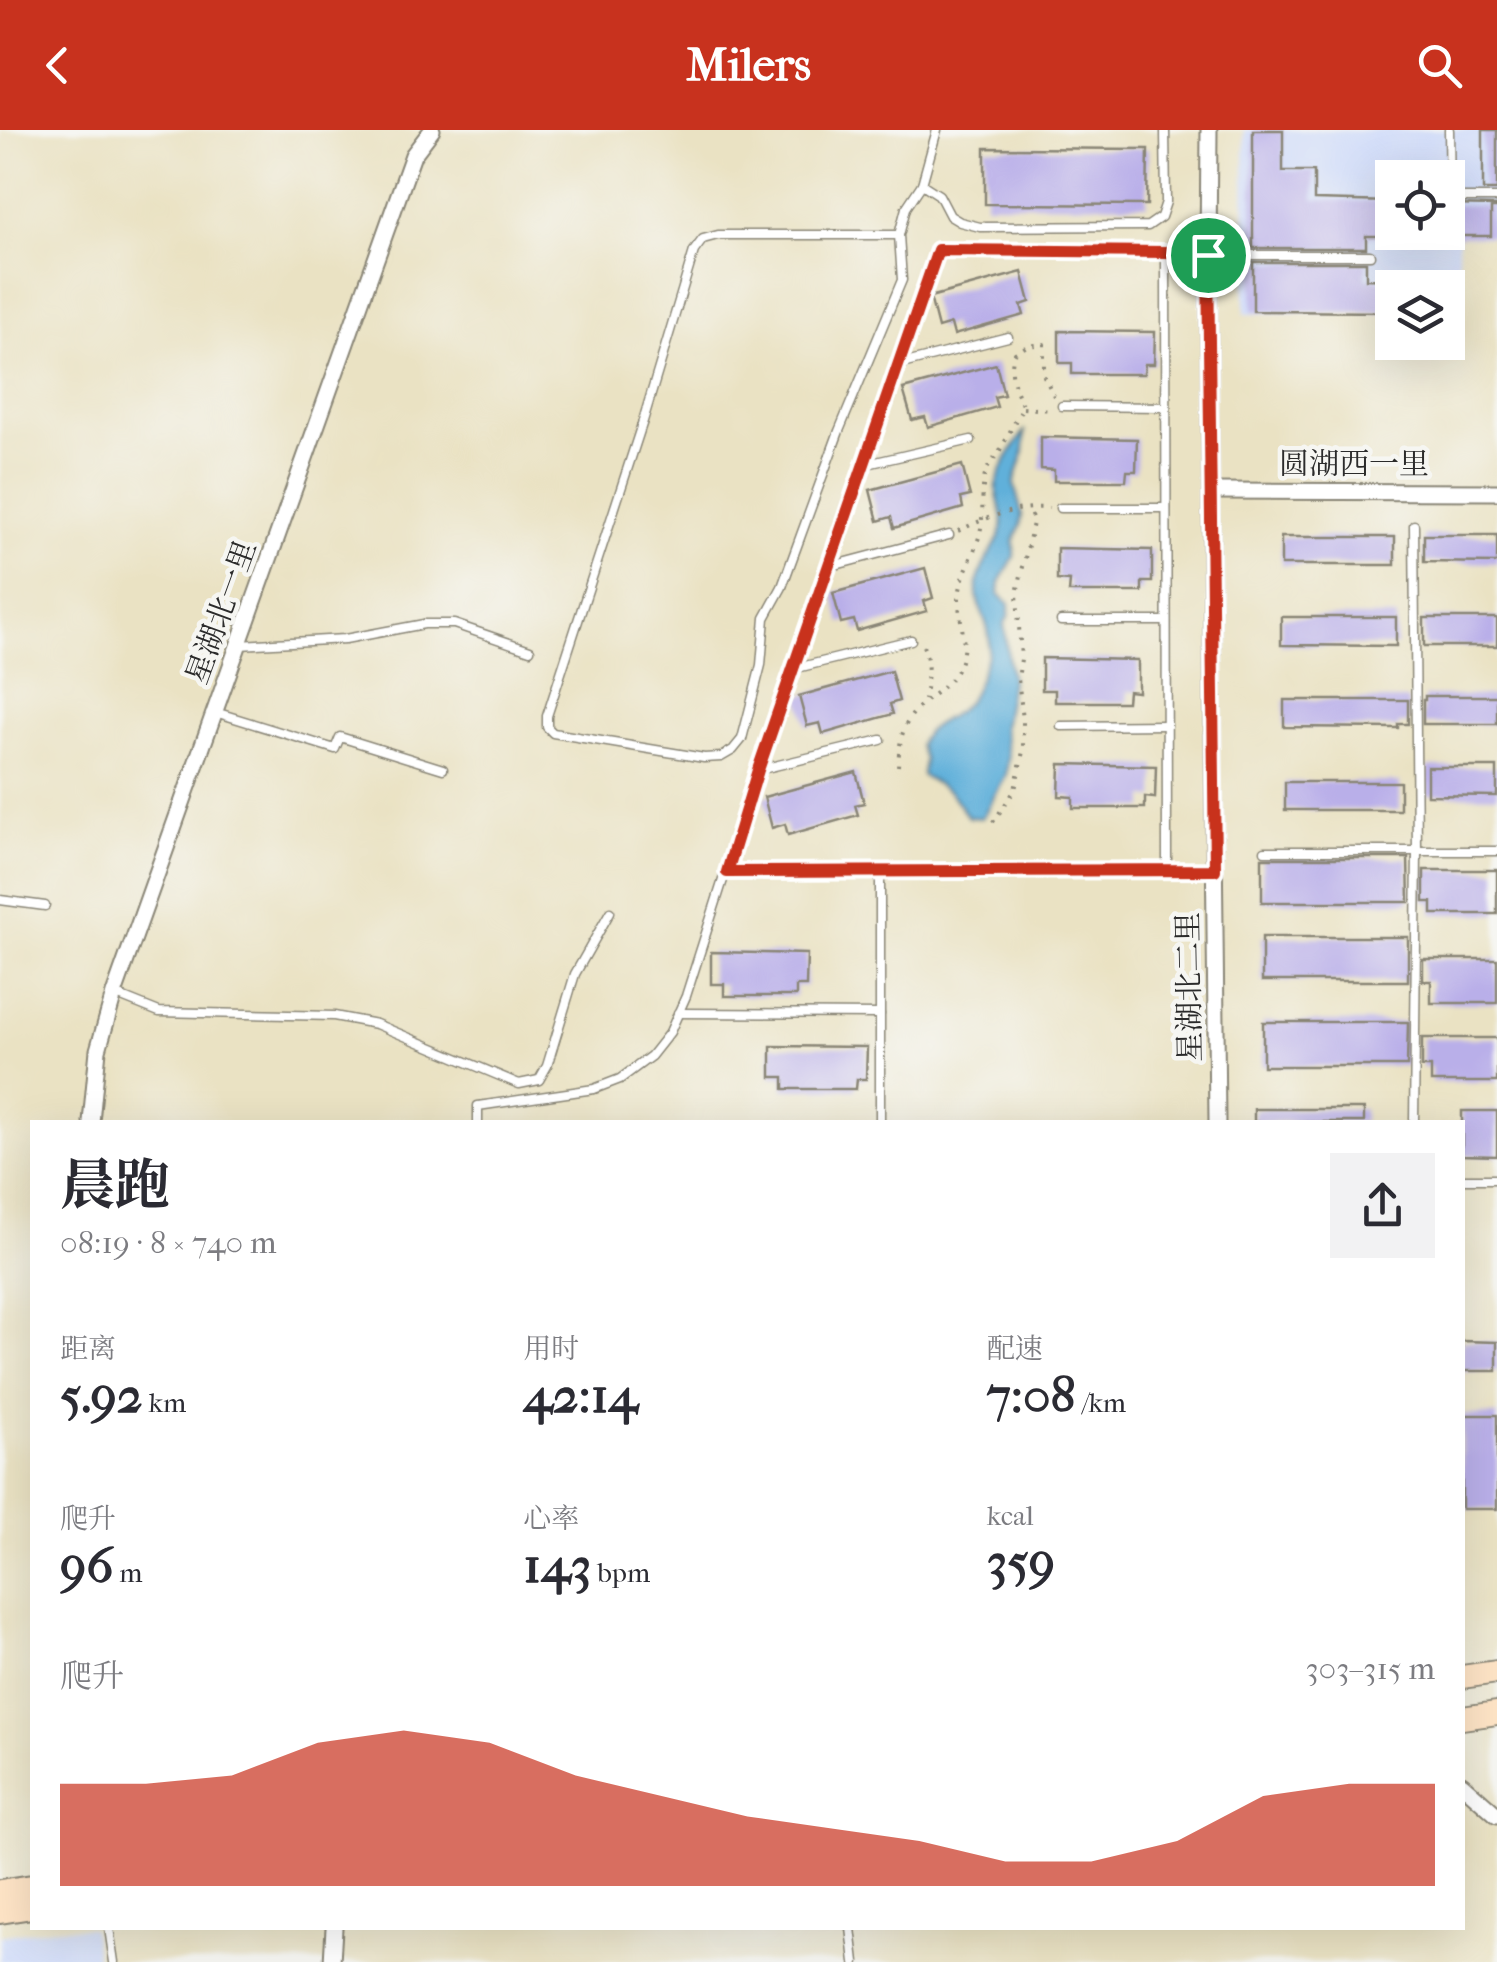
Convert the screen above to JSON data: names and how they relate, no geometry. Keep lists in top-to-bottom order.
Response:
{
  "streets": {
    "street": ["圆湖西一里", "星湖北一里", "星湖北二里"]
  },
  "crossings": [
    ["圆湖西一里", "星湖北二里"]
  ],
  "page": {
    "header": "Milers",
    "heading": ["晨跑", "08:19 · 8 × 740 m"],
    "stats": [
      ["距离", "5.92 km"],
      ["用时", "42:14"],
      ["配速", "7:08 /km"],
      ["爬升", "96 m"],
      ["心率", "143 bpm"],
      ["kcal", "359"]
    ],
    "chart": ["爬升", "303–315 m"]
  }
}
